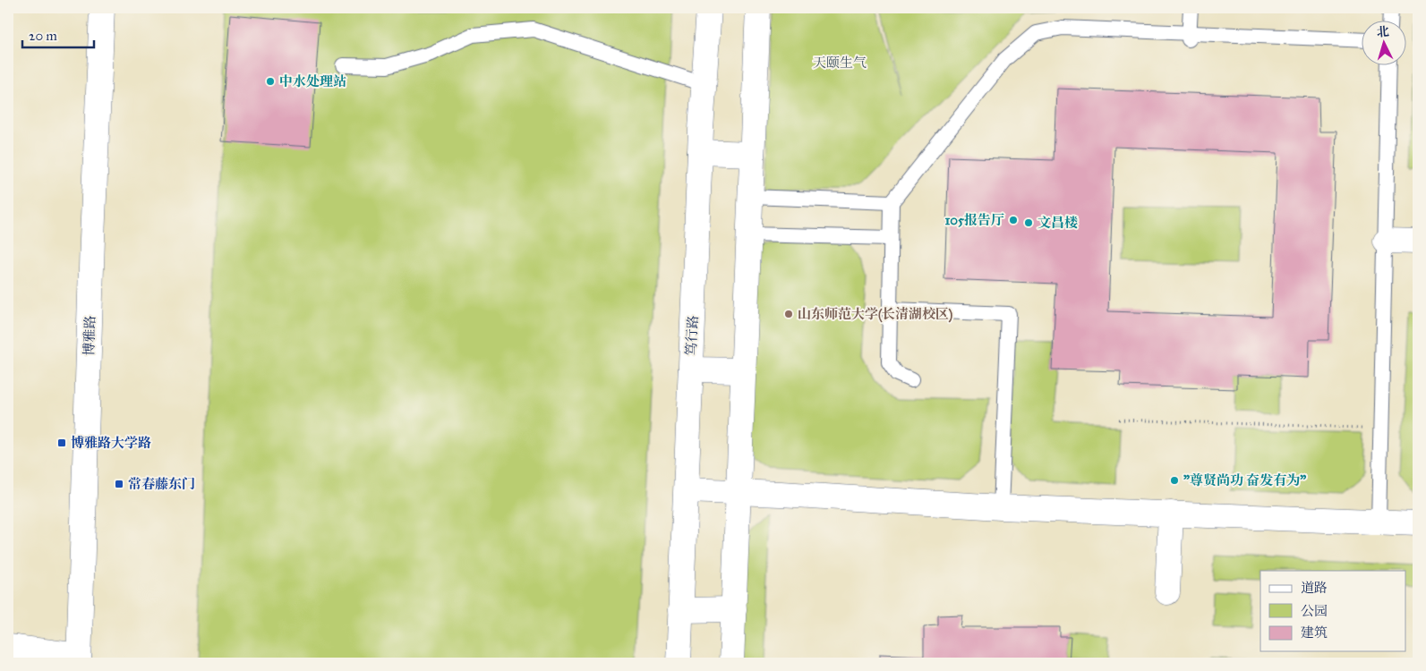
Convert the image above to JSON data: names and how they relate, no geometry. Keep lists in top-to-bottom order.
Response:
{
  "streets": {
    "street": ["博雅路", "笃行路"]
  },
  "parks": ["天颐生气"],
  "places": {
    "other": [
      "中水处理站",
      "105报告厅",
      "文昌楼",
      "山东师范大学(长清湖校区)",
      "\"尊贤尚功 奋发有为\""
    ],
    "transit": ["博雅路大学路", "常春藤东门"]
  },
  "legend": ["道路", "公园", "建筑"],
  "scale_bar": "20 m",
  "north": "top"
}
